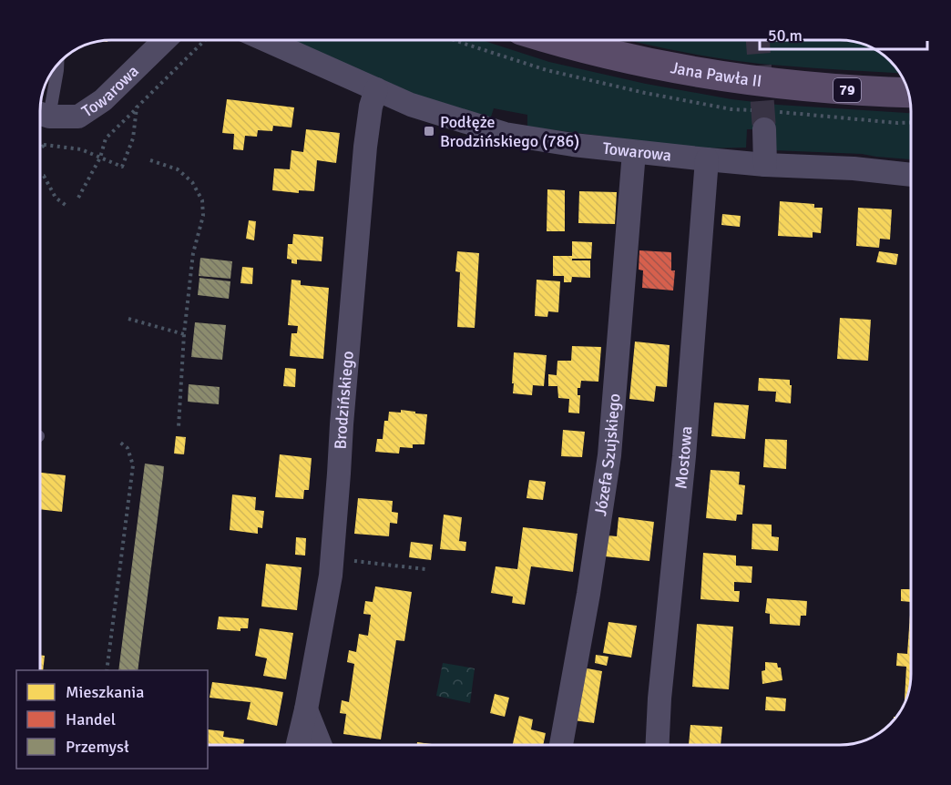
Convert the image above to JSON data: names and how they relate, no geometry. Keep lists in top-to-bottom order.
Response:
{
  "streets": {
    "main road": ["Jana Pawła II", "79"],
    "street": [
      "Towarowa",
      "Brodzińskiego",
      "Józefa Szujskiego",
      "Mostowa"
    ]
  },
  "crossings": [
    ["Towarowa", "Brodzińskiego"],
    ["Towarowa", "Józefa Szujskiego"],
    ["Towarowa", "Mostowa"]
  ],
  "places": {
    "transit": ["Podłęże Brodzińskiego (786)"]
  },
  "legend": ["Mieszkania", "Handel", "Przemysł"],
  "scale_bar": "50 m"
}
